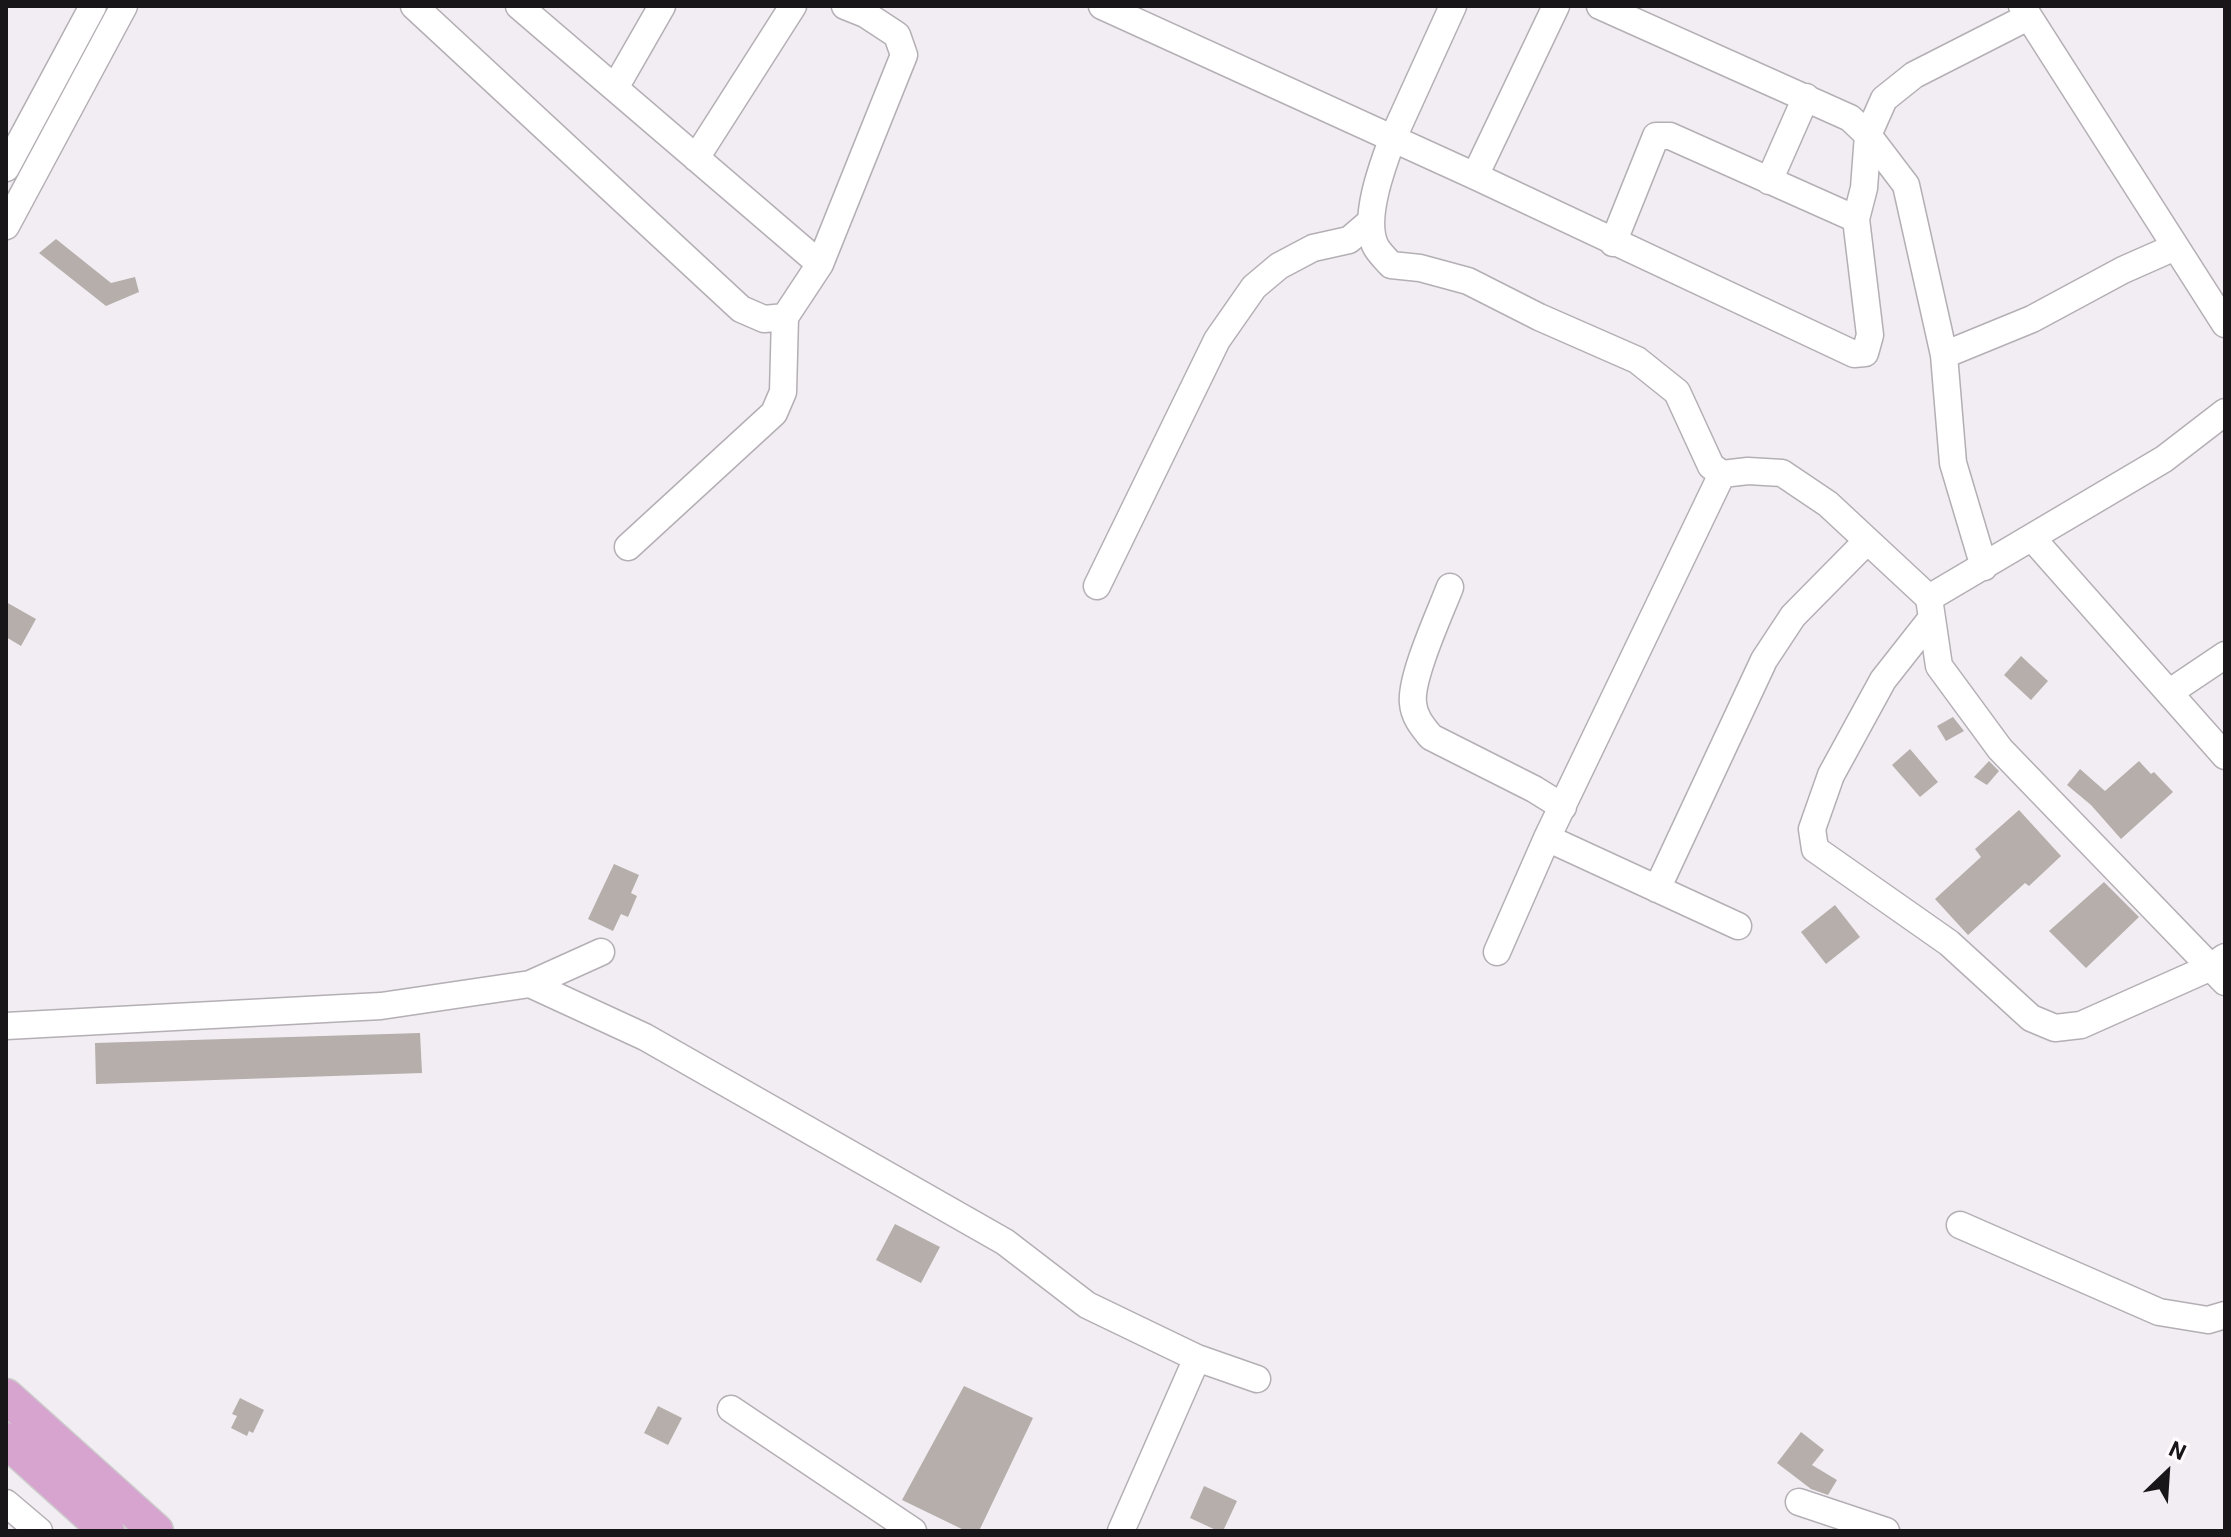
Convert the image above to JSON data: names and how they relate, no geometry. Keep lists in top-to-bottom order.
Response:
{
  "north": "top right"
}
